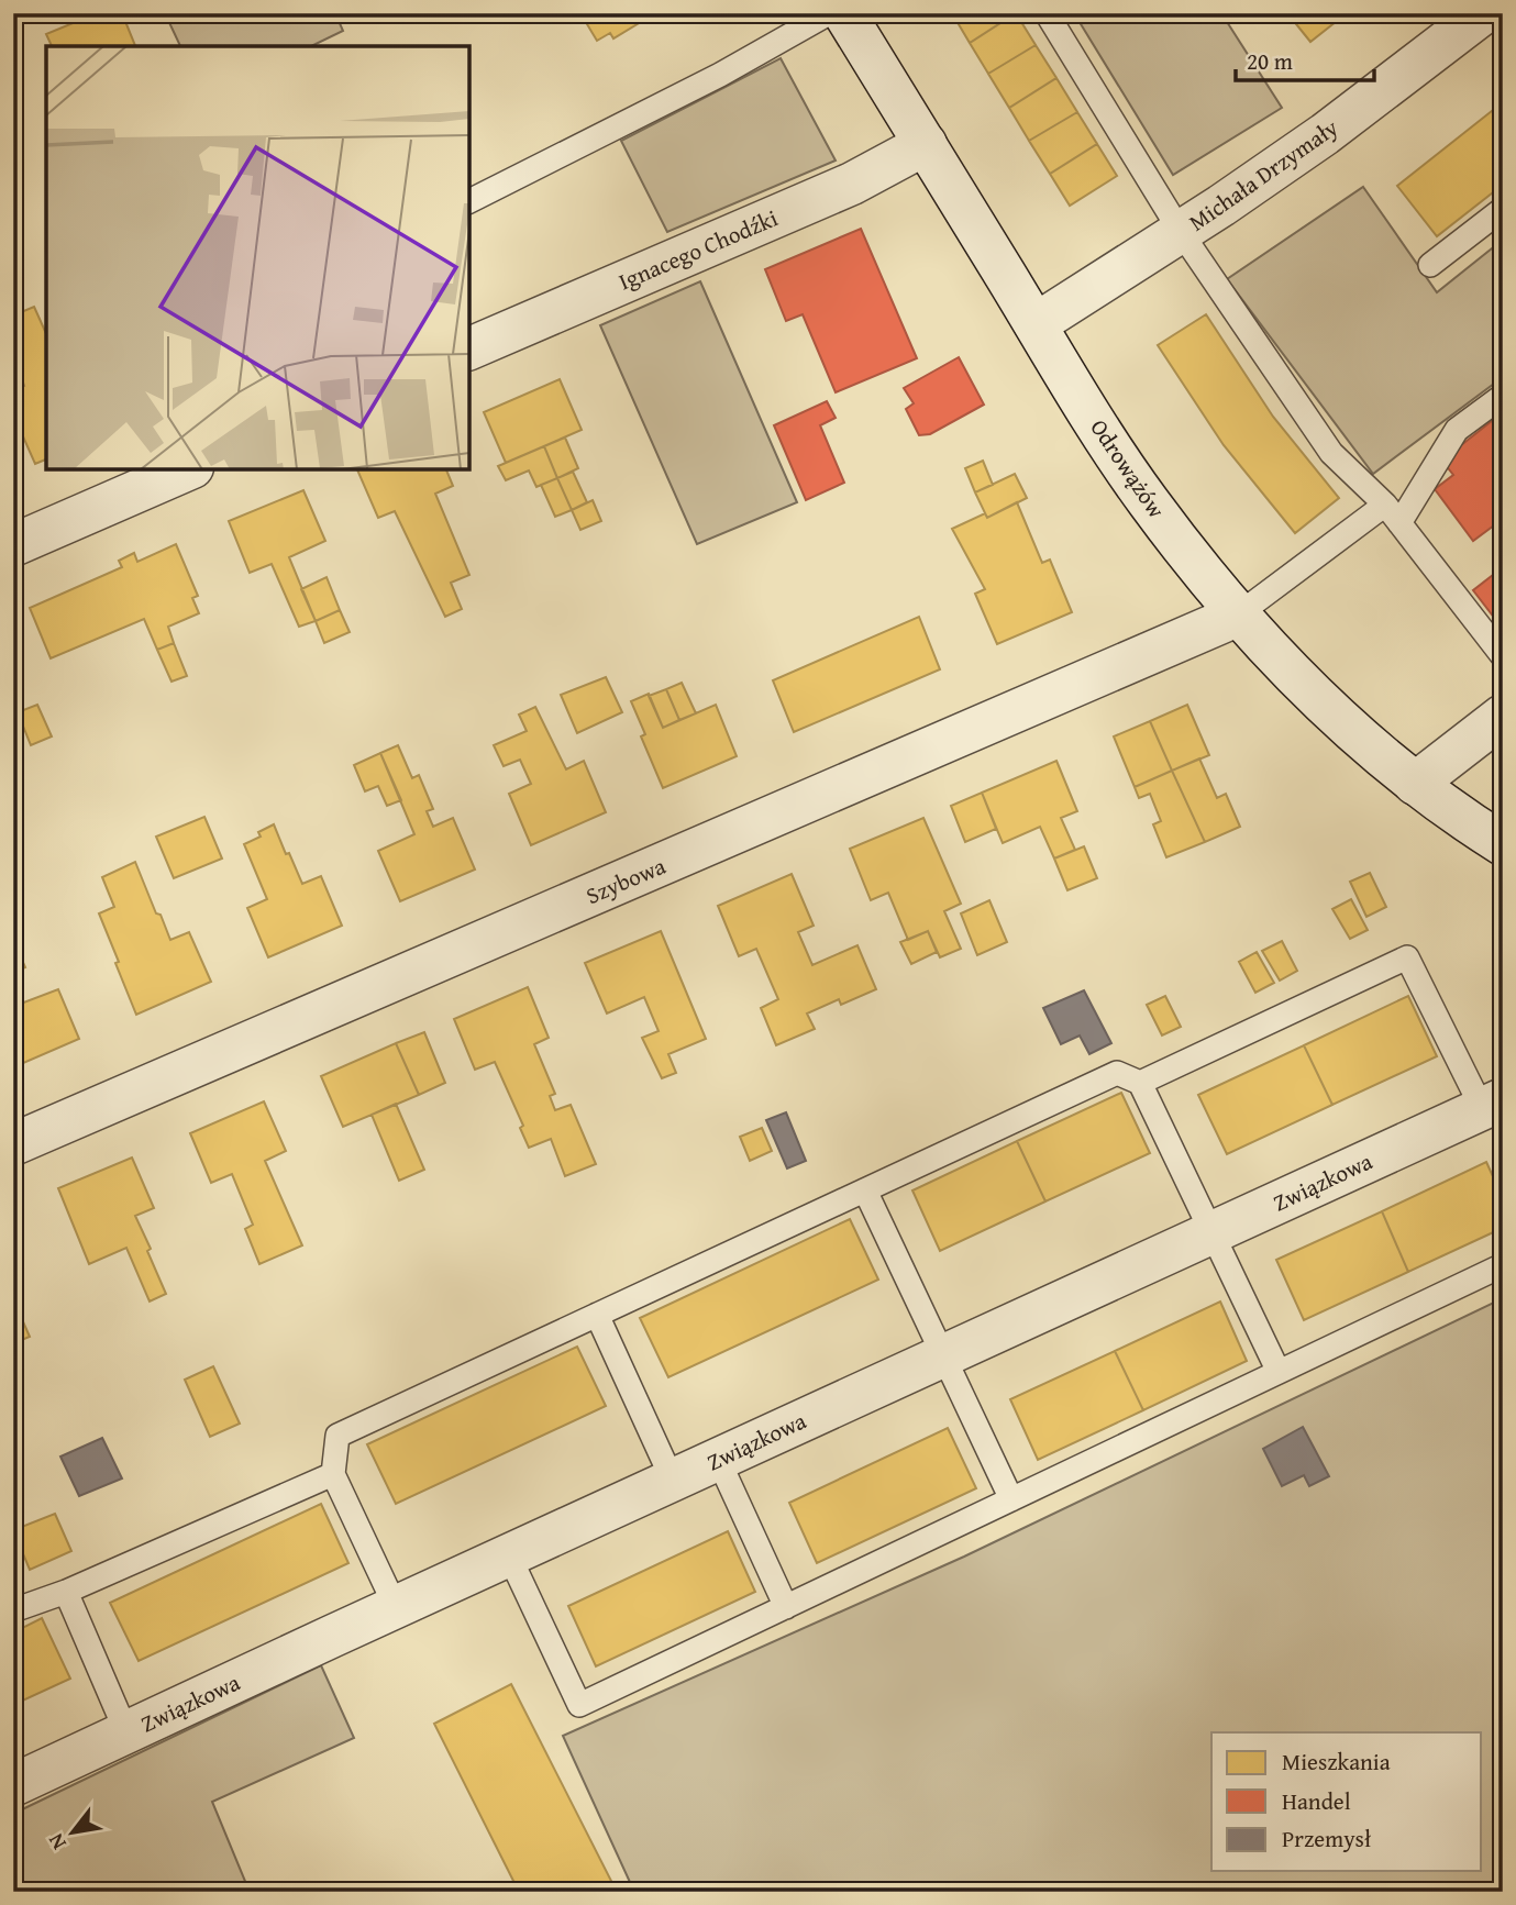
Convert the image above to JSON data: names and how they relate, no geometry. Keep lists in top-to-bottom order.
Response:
{
  "streets": {
    "street": [
      "Michała Drzymały",
      "Ignacego Chodźki",
      "Odrowążów",
      "Szybowa",
      "Związkowa"
    ]
  },
  "crossings": [
    ["Michała Drzymały", "Odrowążów"],
    ["Ignacego Chodźki", "Odrowążów"],
    ["Odrowążów", "Szybowa"]
  ],
  "legend": ["Mieszkania", "Handel", "Przemysł"],
  "scale_bar": "20 m",
  "north": "bottom left"
}
